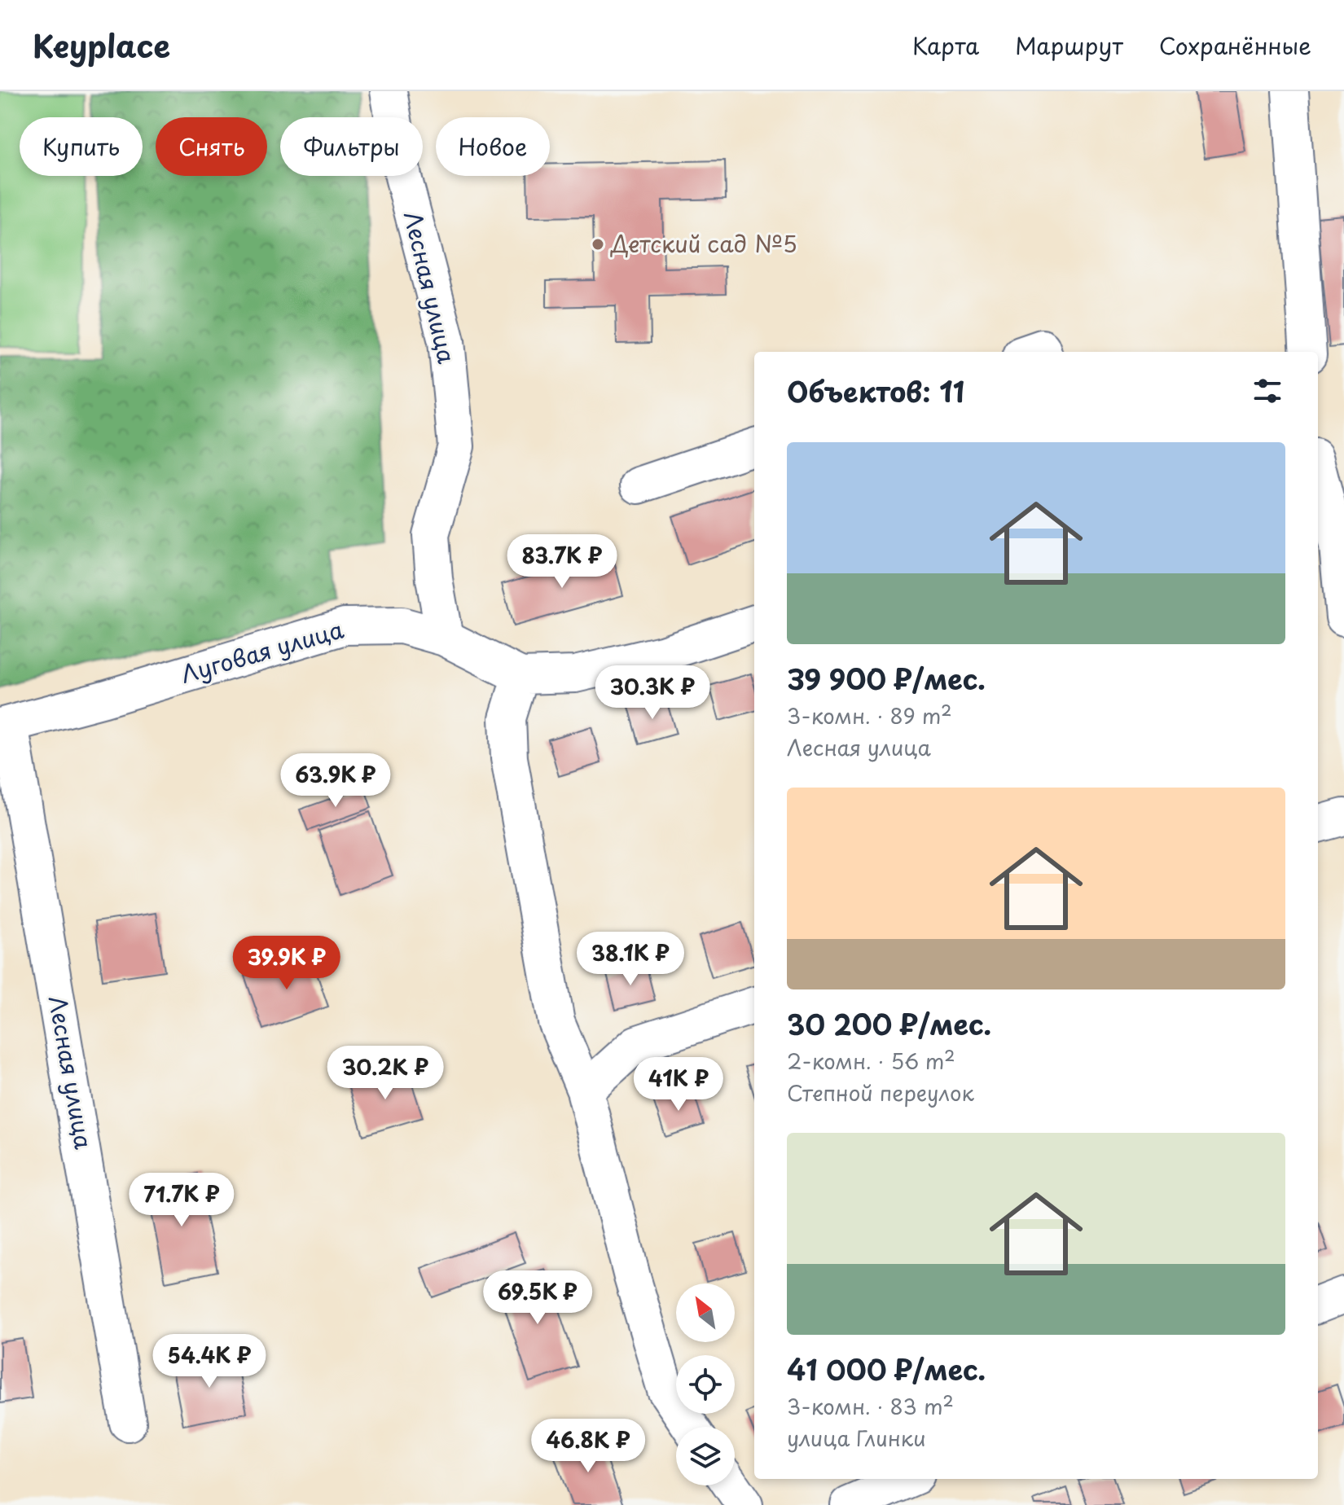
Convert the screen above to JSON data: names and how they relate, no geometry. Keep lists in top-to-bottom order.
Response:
{
  "streets": {
    "street": ["Лесная улица", "Луговая улица"]
  },
  "crossings": [
    ["Лесная улица", "Луговая улица"]
  ],
  "places": ["Детский сад №5"],
  "north": "top left",
  "page": {
    "header": "Keyplace",
    "nav": ["Карта", "Маршрут", "Сохранённые"],
    "chip": [
      "Купить",
      "Снять",
      "Фильтры",
      "Новое"
    ],
    "heading": "Объектов: 11",
    "list": [
      {
        "name": "39 900 ₽/мес.",
        "note": "3-комн. · 89 m² · Лесная улица"
      },
      {
        "name": "30 200 ₽/мес.",
        "note": "2-комн. · 56 m² · Степной переулок"
      },
      {
        "name": "41 000 ₽/мес.",
        "note": "3-комн. · 83 m² · улица Глинки"
      }
    ],
    "price": [
      "83.7K ₽",
      "30.3K ₽",
      "63.9K ₽",
      "38.1K ₽",
      "39.9K ₽",
      "30.2K ₽",
      "41K ₽",
      "71.7K ₽",
      "69.5K ₽",
      "54.4K ₽",
      "46.8K ₽"
    ]
  }
}
